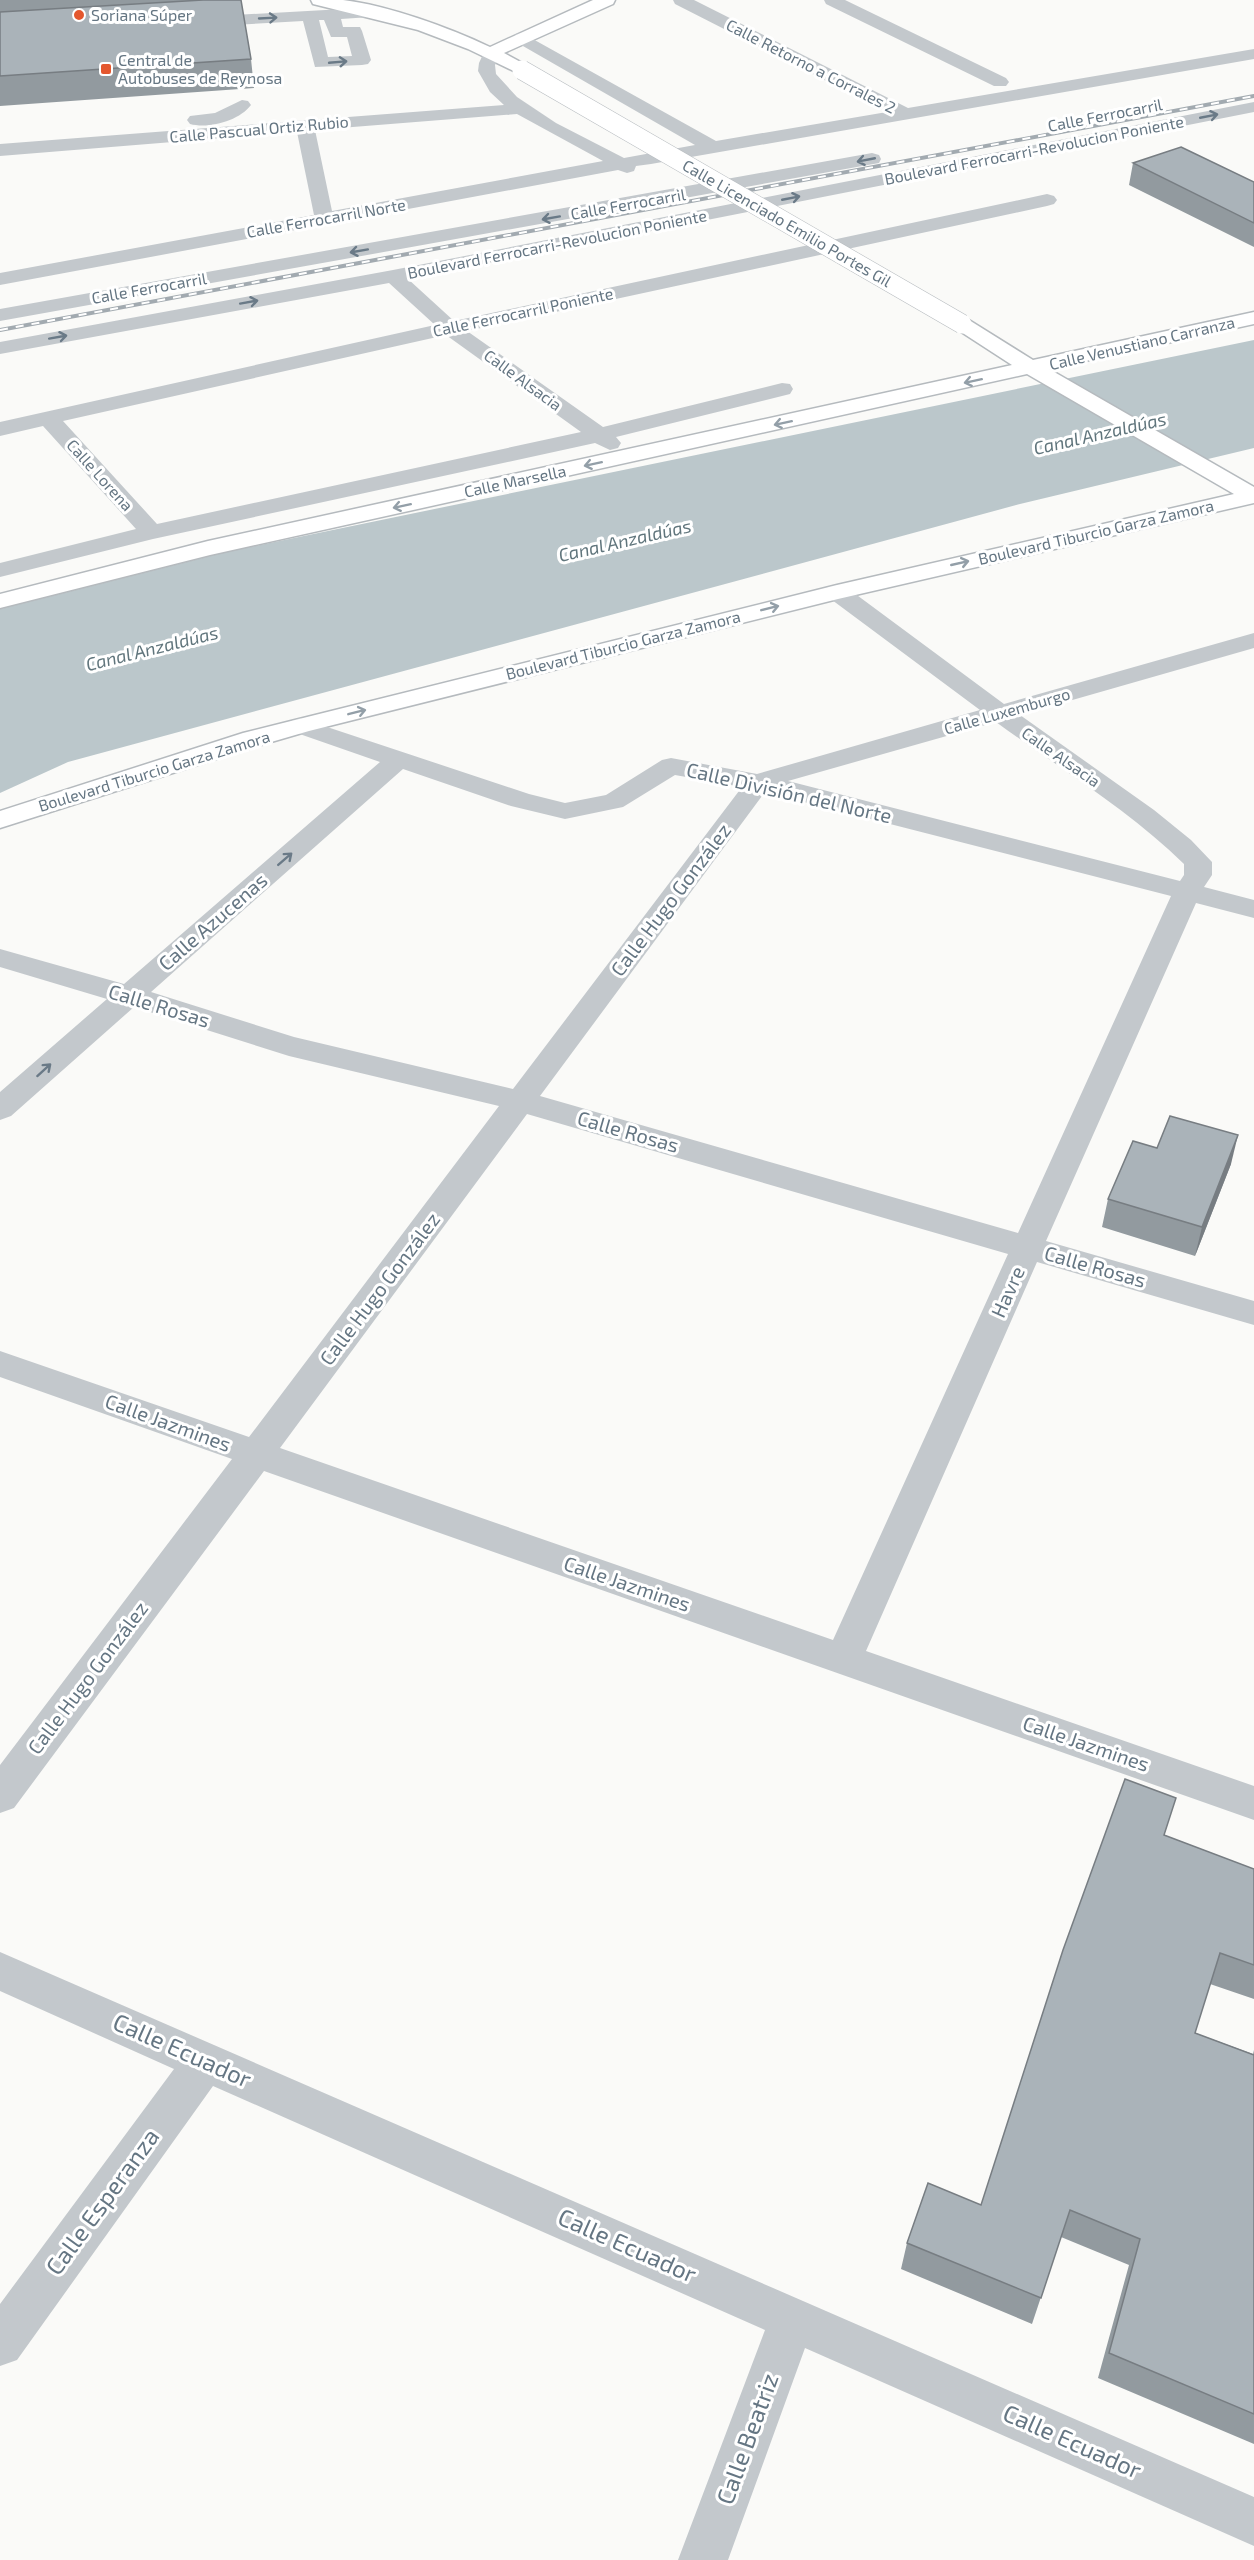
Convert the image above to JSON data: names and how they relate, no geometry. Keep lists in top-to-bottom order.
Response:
{
  "streets": {
    "main road": [
      "Calle Licenciado Emilio Portes Gil",
      "Calle Venustiano Carranza",
      "Calle Marsella",
      "Boulevard Tiburcio Garza Zamora"
    ],
    "street": [
      "Calle Retorno a Corrales 2",
      "Calle Ferrocarril",
      "Calle Pascual Ortiz Rubio",
      "Boulevard Ferrocarri-Revolucion Poniente",
      "Calle Ferrocarril Norte",
      "Calle Ferrocarril Poniente",
      "Calle Alsacia",
      "Calle Lorena",
      "Calle Luxemburgo",
      "Calle División del Norte",
      "Calle Hugo González",
      "Calle Azucenas",
      "Calle Rosas",
      "Havre",
      "Calle Jazmines",
      "Calle Ecuador",
      "Calle Esperanza",
      "Calle Beatriz"
    ]
  },
  "crossings": [
    ["Calle Retorno a Corrales 2", "Calle Ferrocarril"],
    ["Calle Ferrocarril", "Calle Ferrocarril Norte"],
    ["Boulevard Ferrocarri-Revolucion Poniente", "Calle Alsacia"],
    ["Calle Licenciado Emilio Portes Gil", "Calle Venustiano Carranza"],
    ["Calle Licenciado Emilio Portes Gil", "Calle Marsella"],
    ["Calle Licenciado Emilio Portes Gil", "Boulevard Tiburcio Garza Zamora"],
    ["Calle Ferrocarril Poniente", "Calle Alsacia"],
    ["Calle Ferrocarril Poniente", "Calle Lorena"],
    ["Calle Venustiano Carranza", "Calle Marsella"],
    ["Calle Alsacia", "Calle Marsella"],
    ["Calle Alsacia", "Boulevard Tiburcio Garza Zamora"],
    ["Calle Alsacia", "Calle Luxemburgo"],
    ["Calle Alsacia", "Calle División del Norte"],
    ["Calle Alsacia", "Havre"],
    ["Boulevard Tiburcio Garza Zamora", "Calle División del Norte"],
    ["Calle Luxemburgo", "Calle División del Norte"],
    ["Calle Luxemburgo", "Calle Hugo González"],
    ["Calle División del Norte", "Calle Hugo González"],
    ["Calle División del Norte", "Calle Azucenas"],
    ["Calle División del Norte", "Havre"],
    ["Calle Hugo González", "Calle Rosas"],
    ["Calle Hugo González", "Calle Jazmines"],
    ["Calle Azucenas", "Calle Rosas"],
    ["Calle Rosas", "Havre"],
    ["Havre", "Calle Jazmines"],
    ["Calle Ecuador", "Calle Esperanza"],
    ["Calle Ecuador", "Calle Beatriz"]
  ],
  "one_way": ["Calle Marsella", "Boulevard Tiburcio Garza Zamora", "Calle Azucenas"],
  "water": ["Canal Anzaldúas"],
  "places": {
    "other": ["Soriana Súper"],
    "transit": ["Central de Autobuses de Reynosa"]
  }
}
